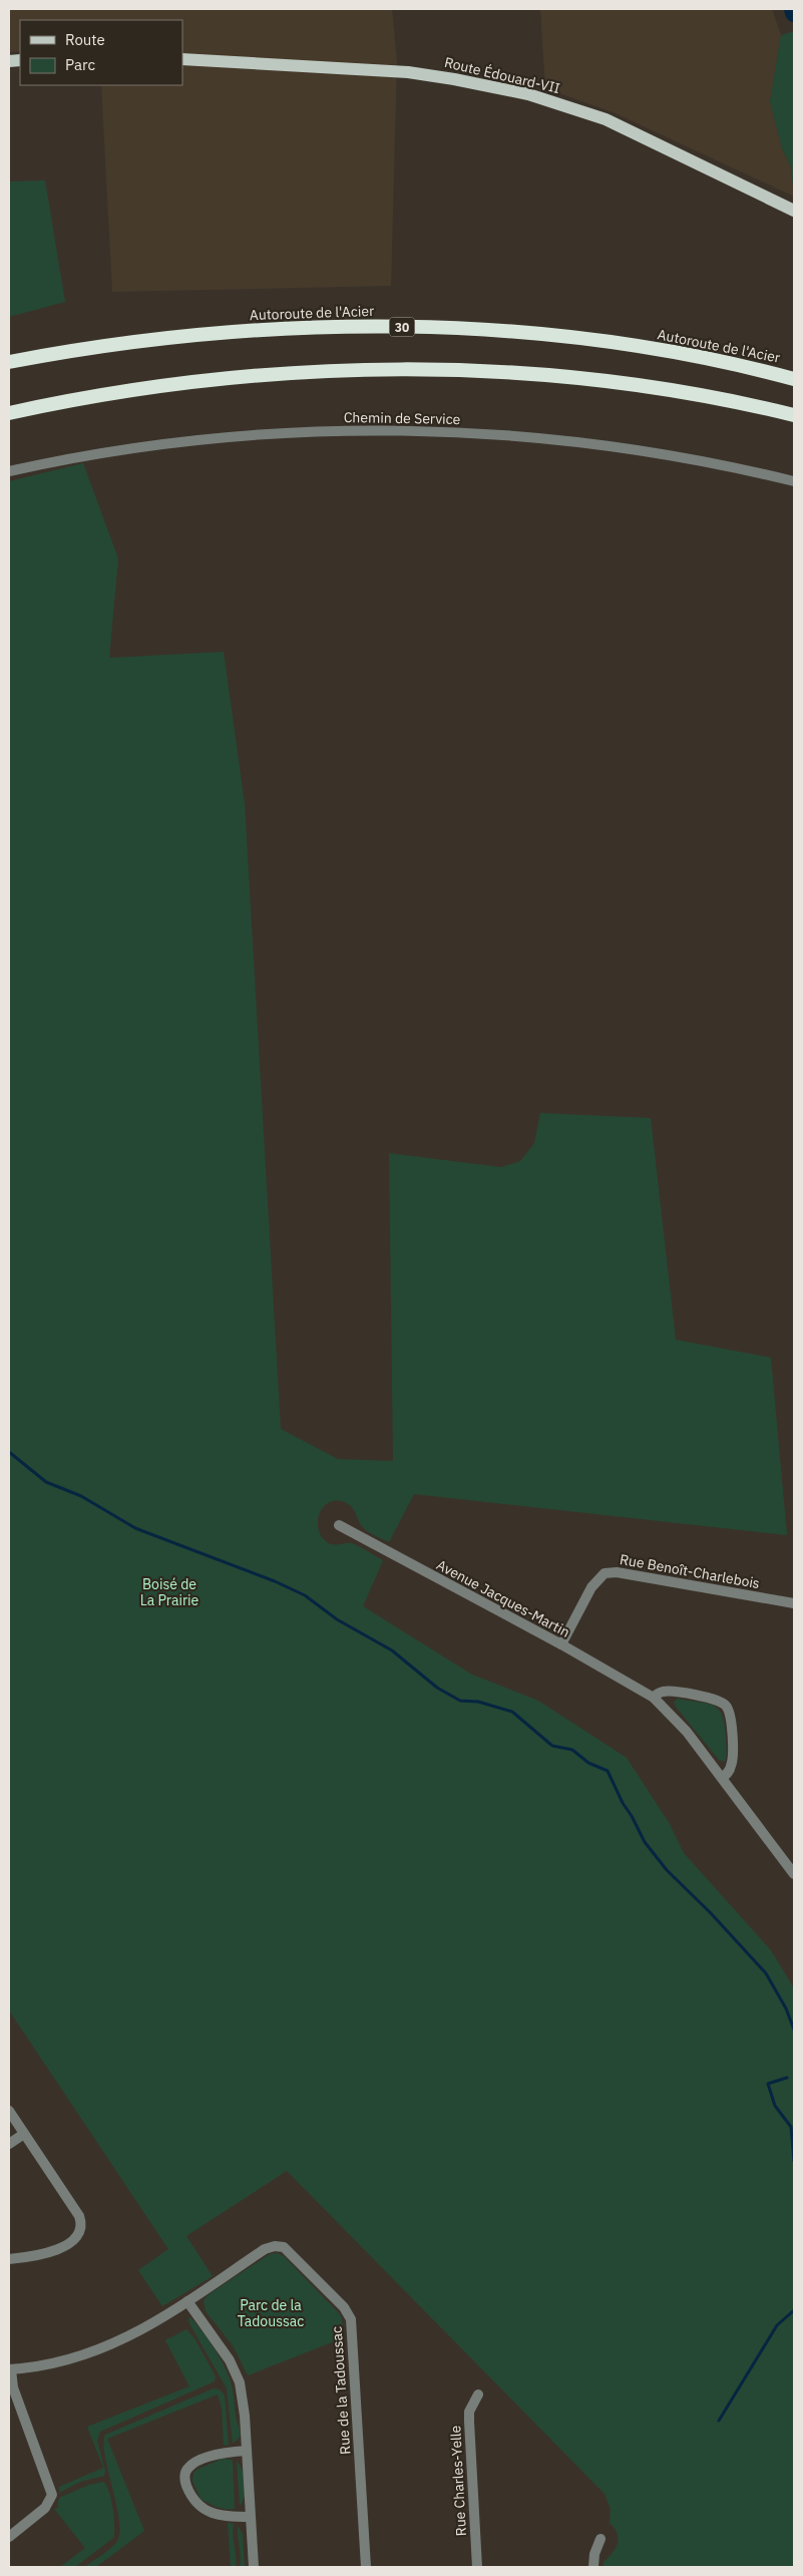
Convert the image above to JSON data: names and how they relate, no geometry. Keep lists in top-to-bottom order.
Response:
{
  "streets": {
    "highway": ["Autoroute de l'Acier", "30"],
    "main road": ["Route Édouard-VII"],
    "street": [
      "Chemin de Service",
      "Rue Benoît-Charlebois",
      "Avenue Jacques-Martin",
      "Rue de la Tadoussac",
      "Rue Charles-Yelle"
    ]
  },
  "crossings": [
    ["Rue Benoît-Charlebois", "Avenue Jacques-Martin"]
  ],
  "parks": ["Boisé de La Prairie", "Parc de la Tadoussac"],
  "legend": ["Route", "Parc"]
}
